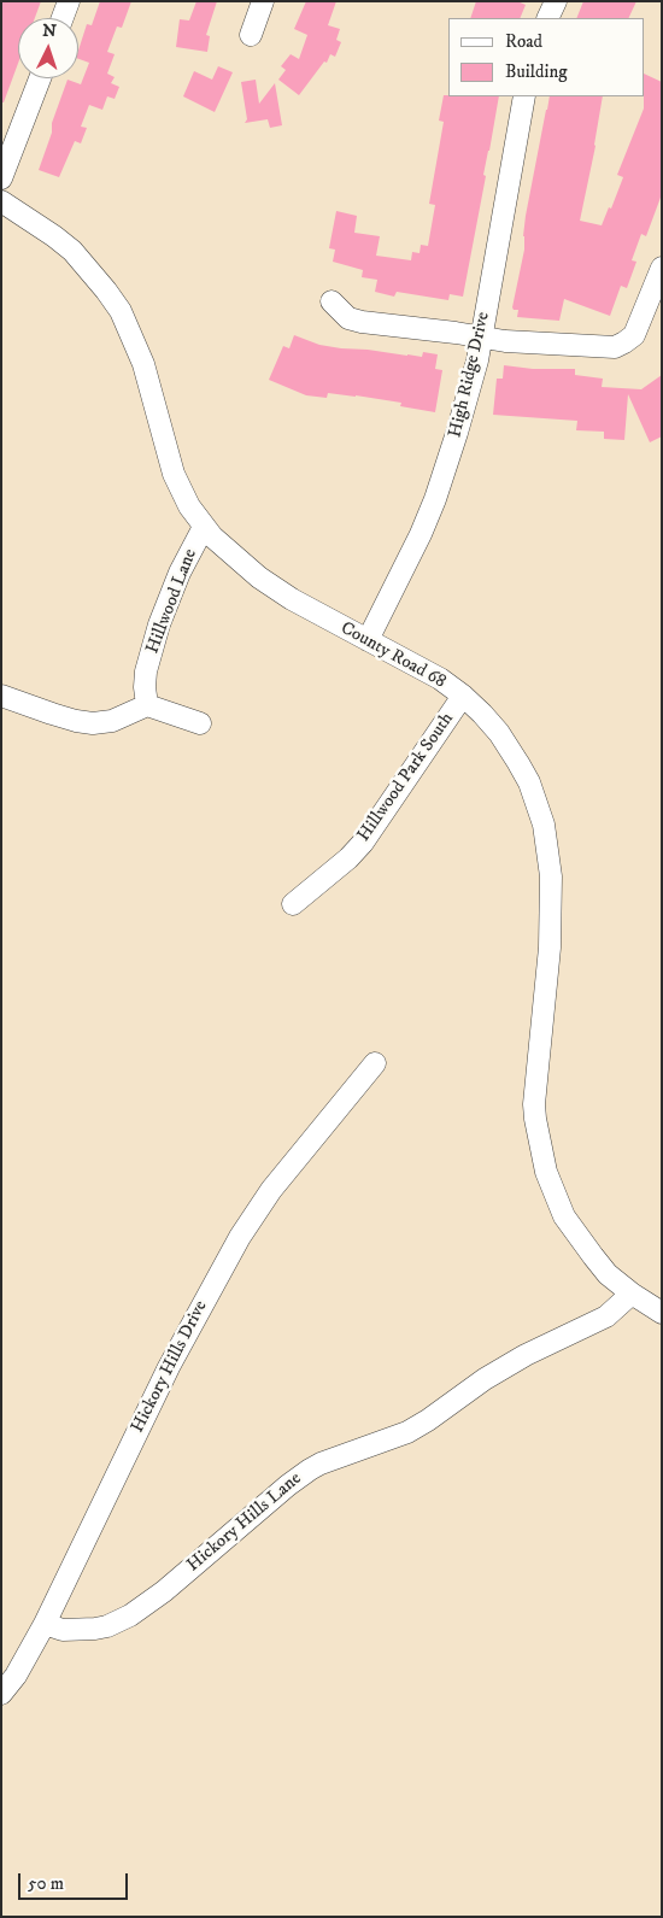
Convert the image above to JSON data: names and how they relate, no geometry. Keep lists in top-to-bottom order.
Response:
{
  "streets": {
    "street": [
      "High Ridge Drive",
      "Hillwood Lane",
      "County Road 68",
      "Hillwood Park South",
      "Hickory Hills Drive",
      "Hickory Hills Lane"
    ]
  },
  "crossings": [
    ["High Ridge Drive", "County Road 68"],
    ["Hillwood Lane", "County Road 68"],
    ["County Road 68", "Hillwood Park South"],
    ["County Road 68", "Hickory Hills Lane"],
    ["Hickory Hills Drive", "Hickory Hills Lane"]
  ],
  "legend": ["Road", "Building"],
  "scale_bar": "50 m",
  "north": "top"
}
